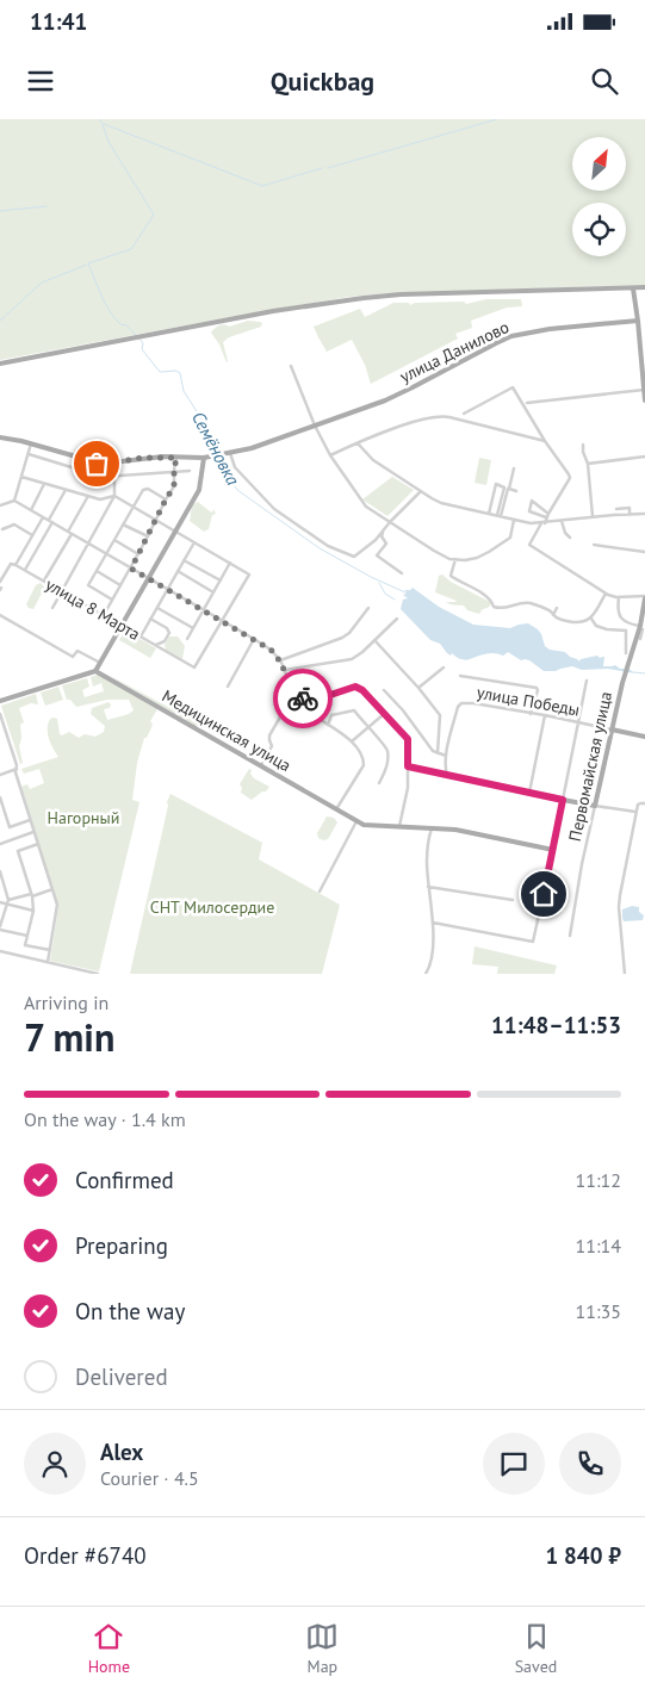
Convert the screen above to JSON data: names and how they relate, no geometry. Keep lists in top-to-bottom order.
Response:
{
  "streets": {
    "main road": [
      "улица Данилово",
      "улица Победы",
      "Медицинская улица",
      "Первомайская улица"
    ],
    "street": ["улица 8 Марта"]
  },
  "crossings": [
    ["улица Победы", "Первомайская улица"]
  ],
  "water": ["Семёновка"],
  "parks": ["Нагорный", "СНТ Милосердие"],
  "north": "top right",
  "page": {
    "status": "11:41",
    "header": "Quickbag",
    "heading": ["7 min", "Arriving in", "11:48–11:53"],
    "panel": [
      "Alex",
      "Courier · 4.5",
      "Order #6740",
      "1 840 ₽"
    ],
    "bar": "On the way · 1.4 km",
    "list": [
      ["Confirmed", "11:12"],
      ["Preparing", "11:14"],
      ["On the way", "11:35"],
      "Delivered"
    ],
    "tabs": ["Home", "Map", "Saved"]
  }
}
